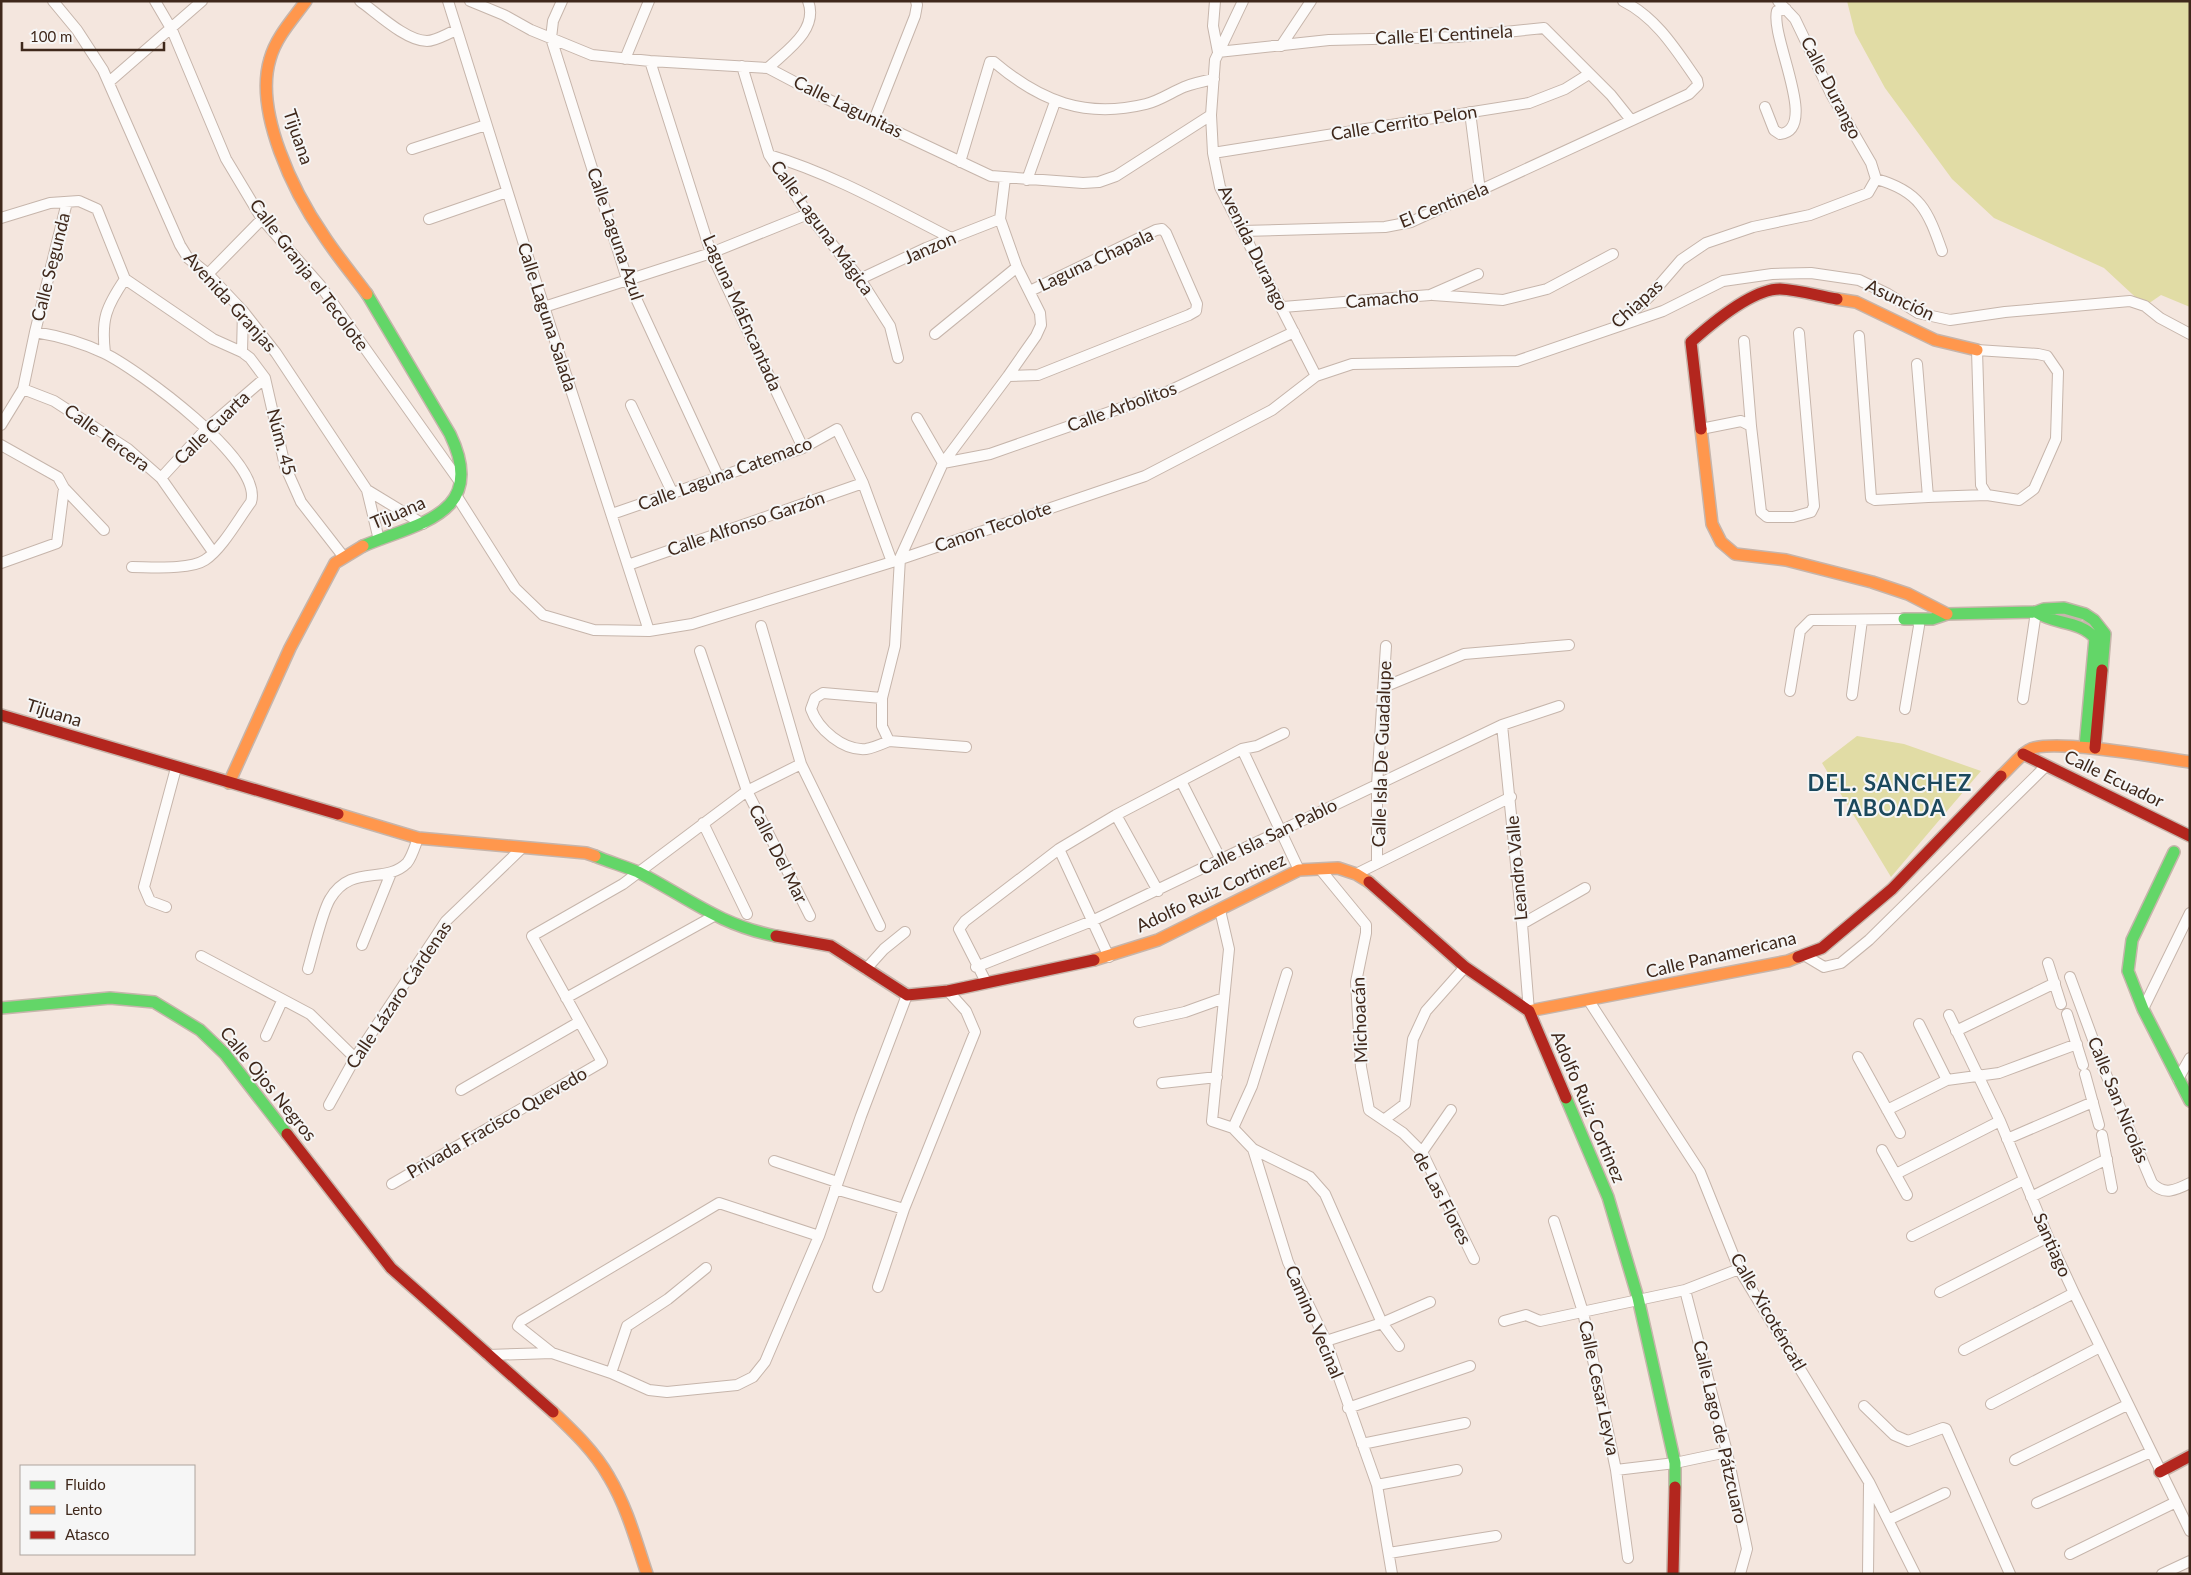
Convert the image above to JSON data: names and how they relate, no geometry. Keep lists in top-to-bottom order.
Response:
{
  "streets": {
    "street": [
      "Calle El Centinela",
      "Calle Durango",
      "Calle Lagunitas",
      "Calle Cerrito Pelon",
      "Tijuana",
      "El Centinela",
      "Calle Laguna Mágica",
      "Calle Laguna Azul",
      "Janzon",
      "Avenida Durango",
      "Laguna Chapala",
      "Calle Segunda",
      "Calle Granja el Tecolote",
      "Camacho",
      "Asunción",
      "Avenida Granjas",
      "Chiapas",
      "Laguna MáEncantada",
      "Calle Laguna Salada",
      "Calle Arbolitos",
      "Calle Cuarta",
      "Calle Tercera",
      "Núm. 45",
      "Calle Laguna Catemaco",
      "Calle Alfonso Garzón",
      "Canon Tecolote",
      "Calle Isla De Guadalupe",
      "Calle Ecuador",
      "Calle Isla San Pablo",
      "Calle Del Mar",
      "Leandro Valle",
      "Adolfo Ruiz Cortinez",
      "Calle Panamericana",
      "Calle Lázaro Cárdenas",
      "Michoacán",
      "Calle Ojos Negros",
      "Calle San Nicolás",
      "Privada Fracisco Quevedo",
      "de Las Flores",
      "Santiago",
      "Calle Xicoténcatl",
      "Camino Vecinal",
      "Calle Cesar Leyva",
      "Calle Lago de Pátzcuaro"
    ]
  },
  "crossings": [
    ["Calle El Centinela", "Calle Cerrito Pelon"],
    ["Calle El Centinela", "El Centinela"],
    ["Calle El Centinela", "Avenida Durango"],
    ["Calle Durango", "Chiapas"],
    ["Calle Lagunitas", "Calle Laguna Mágica"],
    ["Calle Lagunitas", "Calle Laguna Azul"],
    ["Calle Lagunitas", "Avenida Durango"],
    ["Calle Lagunitas", "Laguna MáEncantada"],
    ["Calle Cerrito Pelon", "Avenida Durango"],
    ["Tijuana", "Calle Granja el Tecolote"],
    ["Tijuana", "Avenida Granjas"],
    ["Tijuana", "Núm. 45"],
    ["El Centinela", "Avenida Durango"],
    ["Calle Laguna Mágica", "Janzon"],
    ["Calle Laguna Azul", "Calle Laguna Catemaco"],
    ["Avenida Durango", "Camacho"],
    ["Avenida Durango", "Chiapas"],
    ["Avenida Durango", "Calle Arbolitos"],
    ["Avenida Durango", "Canon Tecolote"],
    ["Calle Segunda", "Calle Cuarta"],
    ["Calle Segunda", "Calle Tercera"],
    ["Asunción", "Chiapas"],
    ["Chiapas", "Canon Tecolote"],
    ["Laguna MáEncantada", "Calle Laguna Catemaco"],
    ["Calle Laguna Salada", "Calle Laguna Catemaco"],
    ["Calle Laguna Salada", "Calle Alfonso Garzón"],
    ["Calle Laguna Salada", "Canon Tecolote"],
    ["Calle Cuarta", "Calle Tercera"],
    ["Calle Cuarta", "Núm. 45"],
    ["Calle Laguna Catemaco", "Calle Alfonso Garzón"],
    ["Calle Isla De Guadalupe", "Calle Isla San Pablo"],
    ["Calle Ecuador", "Calle Panamericana"],
    ["Calle Isla San Pablo", "Leandro Valle"],
    ["Leandro Valle", "Adolfo Ruiz Cortinez"],
    ["Leandro Valle", "Calle Panamericana"],
    ["Adolfo Ruiz Cortinez", "Calle Panamericana"],
    ["Adolfo Ruiz Cortinez", "Michoacán"],
    ["Calle Panamericana", "Calle Xicoténcatl"],
    ["Michoacán", "de Las Flores"]
  ],
  "districts": ["DEL. SANCHEZ TABOADA"],
  "legend": ["Fluido", "Lento", "Atasco"],
  "scale_bar": "100 m"
}
